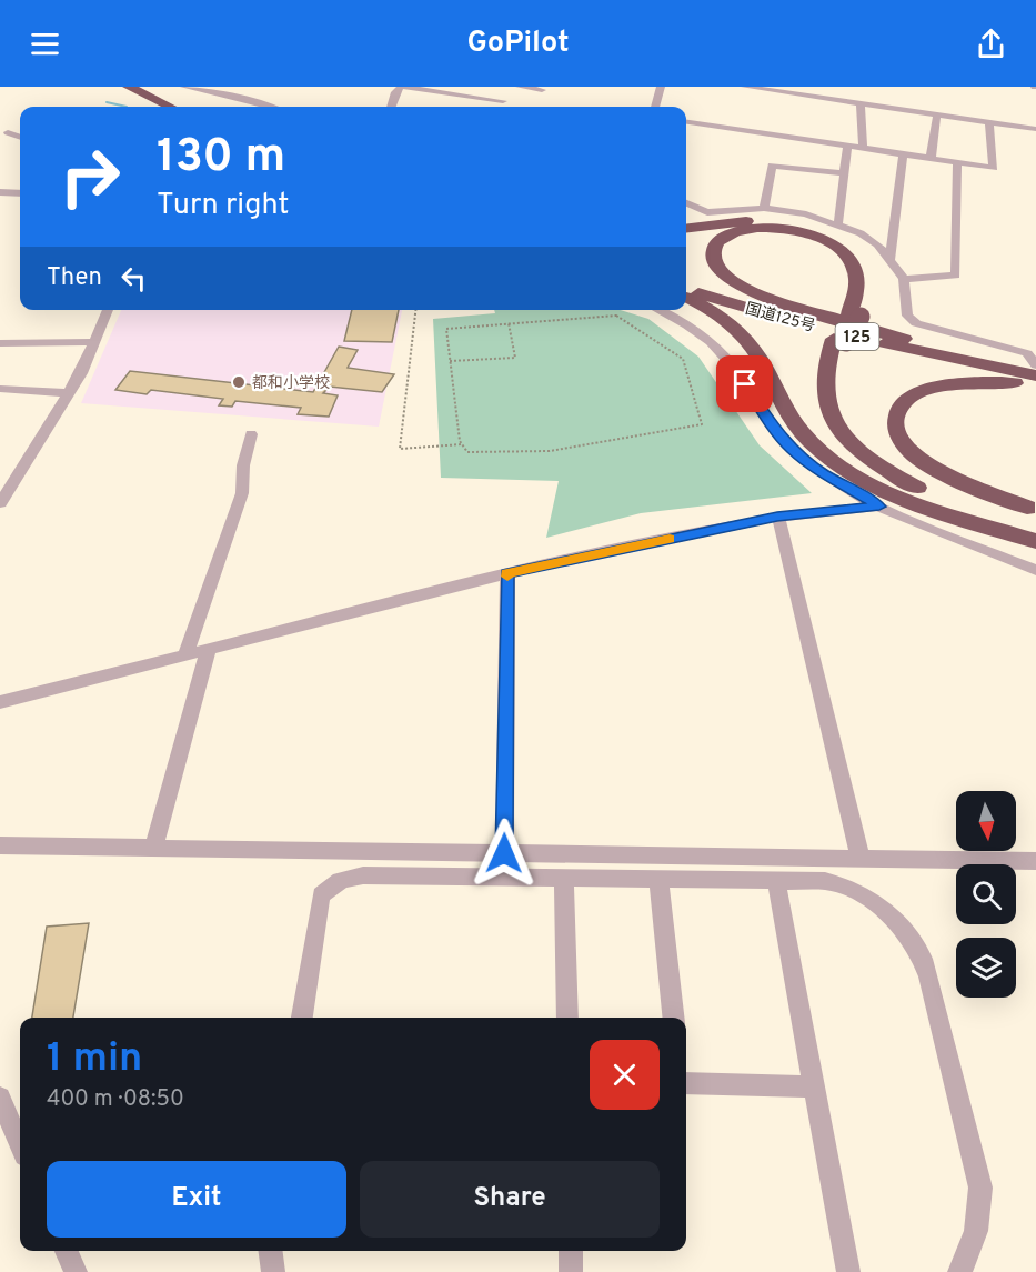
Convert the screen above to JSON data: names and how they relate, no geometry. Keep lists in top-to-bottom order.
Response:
{
  "streets": {
    "highway": ["国道125号", "125"]
  },
  "places": ["都和小学校"],
  "north": "bottom",
  "page": {
    "header": "GoPilot",
    "turn": ["130 m", "Turn right"],
    "then": "Then",
    "heading": ["1 min", "400 m · 08:50"],
    "buttons": ["Exit", "Share"]
  }
}
